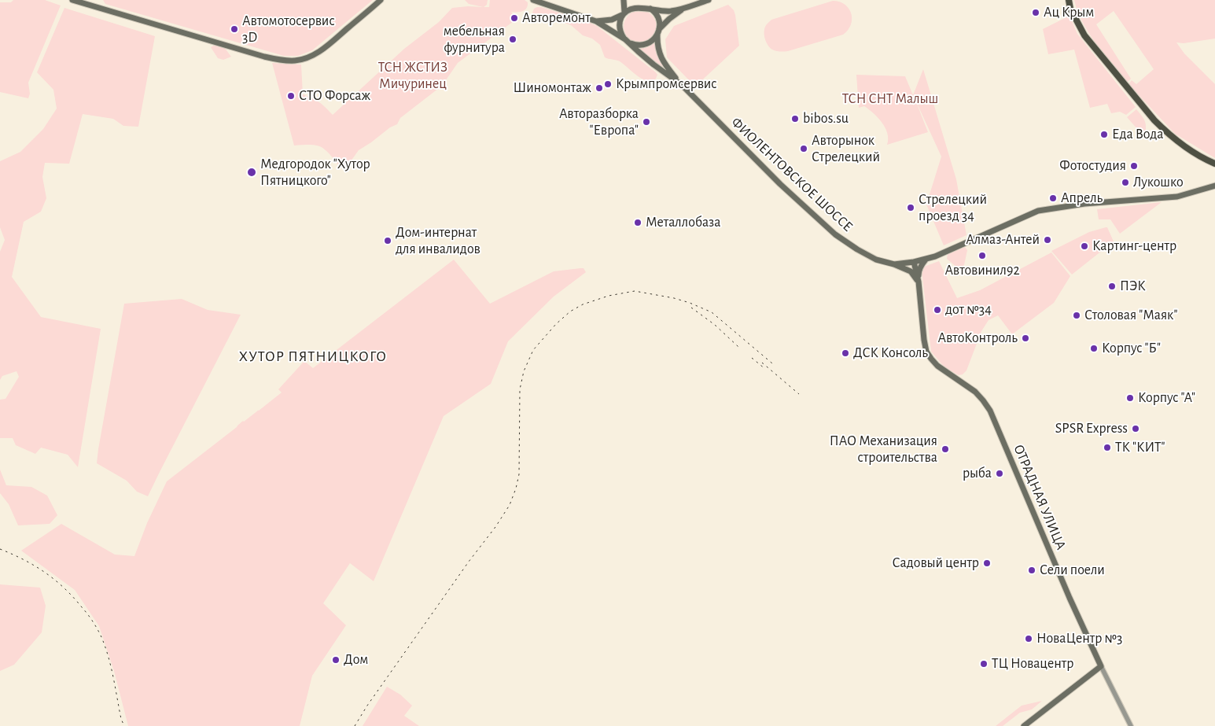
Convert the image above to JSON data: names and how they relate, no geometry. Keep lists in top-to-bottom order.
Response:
{
  "streets": {
    "main road": ["ФИОЛЕНТОВСКОЕ ШОССЕ", "ОТРАДНАЯ УЛИЦА"]
  },
  "crossings": [
    ["ФИОЛЕНТОВСКОЕ ШОССЕ", "ОТРАДНАЯ УЛИЦА"]
  ],
  "districts": ["ХУТОР ПЯТНИЦКОГО"],
  "parks": ["ТСН ЖСТИЗ Мичуринец", "ТСН СНТ Малыш"],
  "places": [
    "Ац Крым",
    "Авторемонт",
    "Автомотосервис 3D",
    "мебельная фурнитура",
    "Крымпромсервис",
    "Шиномонтаж",
    "СТО Форсаж",
    "bibos.su",
    "Авторазборка \"Европа\"",
    "Еда Вода",
    "Авторынок Стрелецкий",
    "Фотостудия",
    "Медгородок \"Хутор Пятницкого\"",
    "Лукошко",
    "Апрель",
    "Стрелецкий проезд 34",
    "Металлобаза",
    "Алмаз-Антей",
    "Дом-интернат для инвалидов",
    "Картинг-центр",
    "Автовинил92",
    "ПЭК",
    "дот №34",
    "Столовая \"Маяк\"",
    "АвтоКонтроль",
    "Корпус \"Б\"",
    "ДСК Консоль",
    "Корпус \"А\"",
    "SPSR Express",
    "ТК \"КИТ\"",
    "ПАО Механизация строительства",
    "рыба",
    "Садовый центр",
    "Сели поели",
    "НоваЦентр №3",
    "Дом",
    "ТЦ Новацентр"
  ]
}
